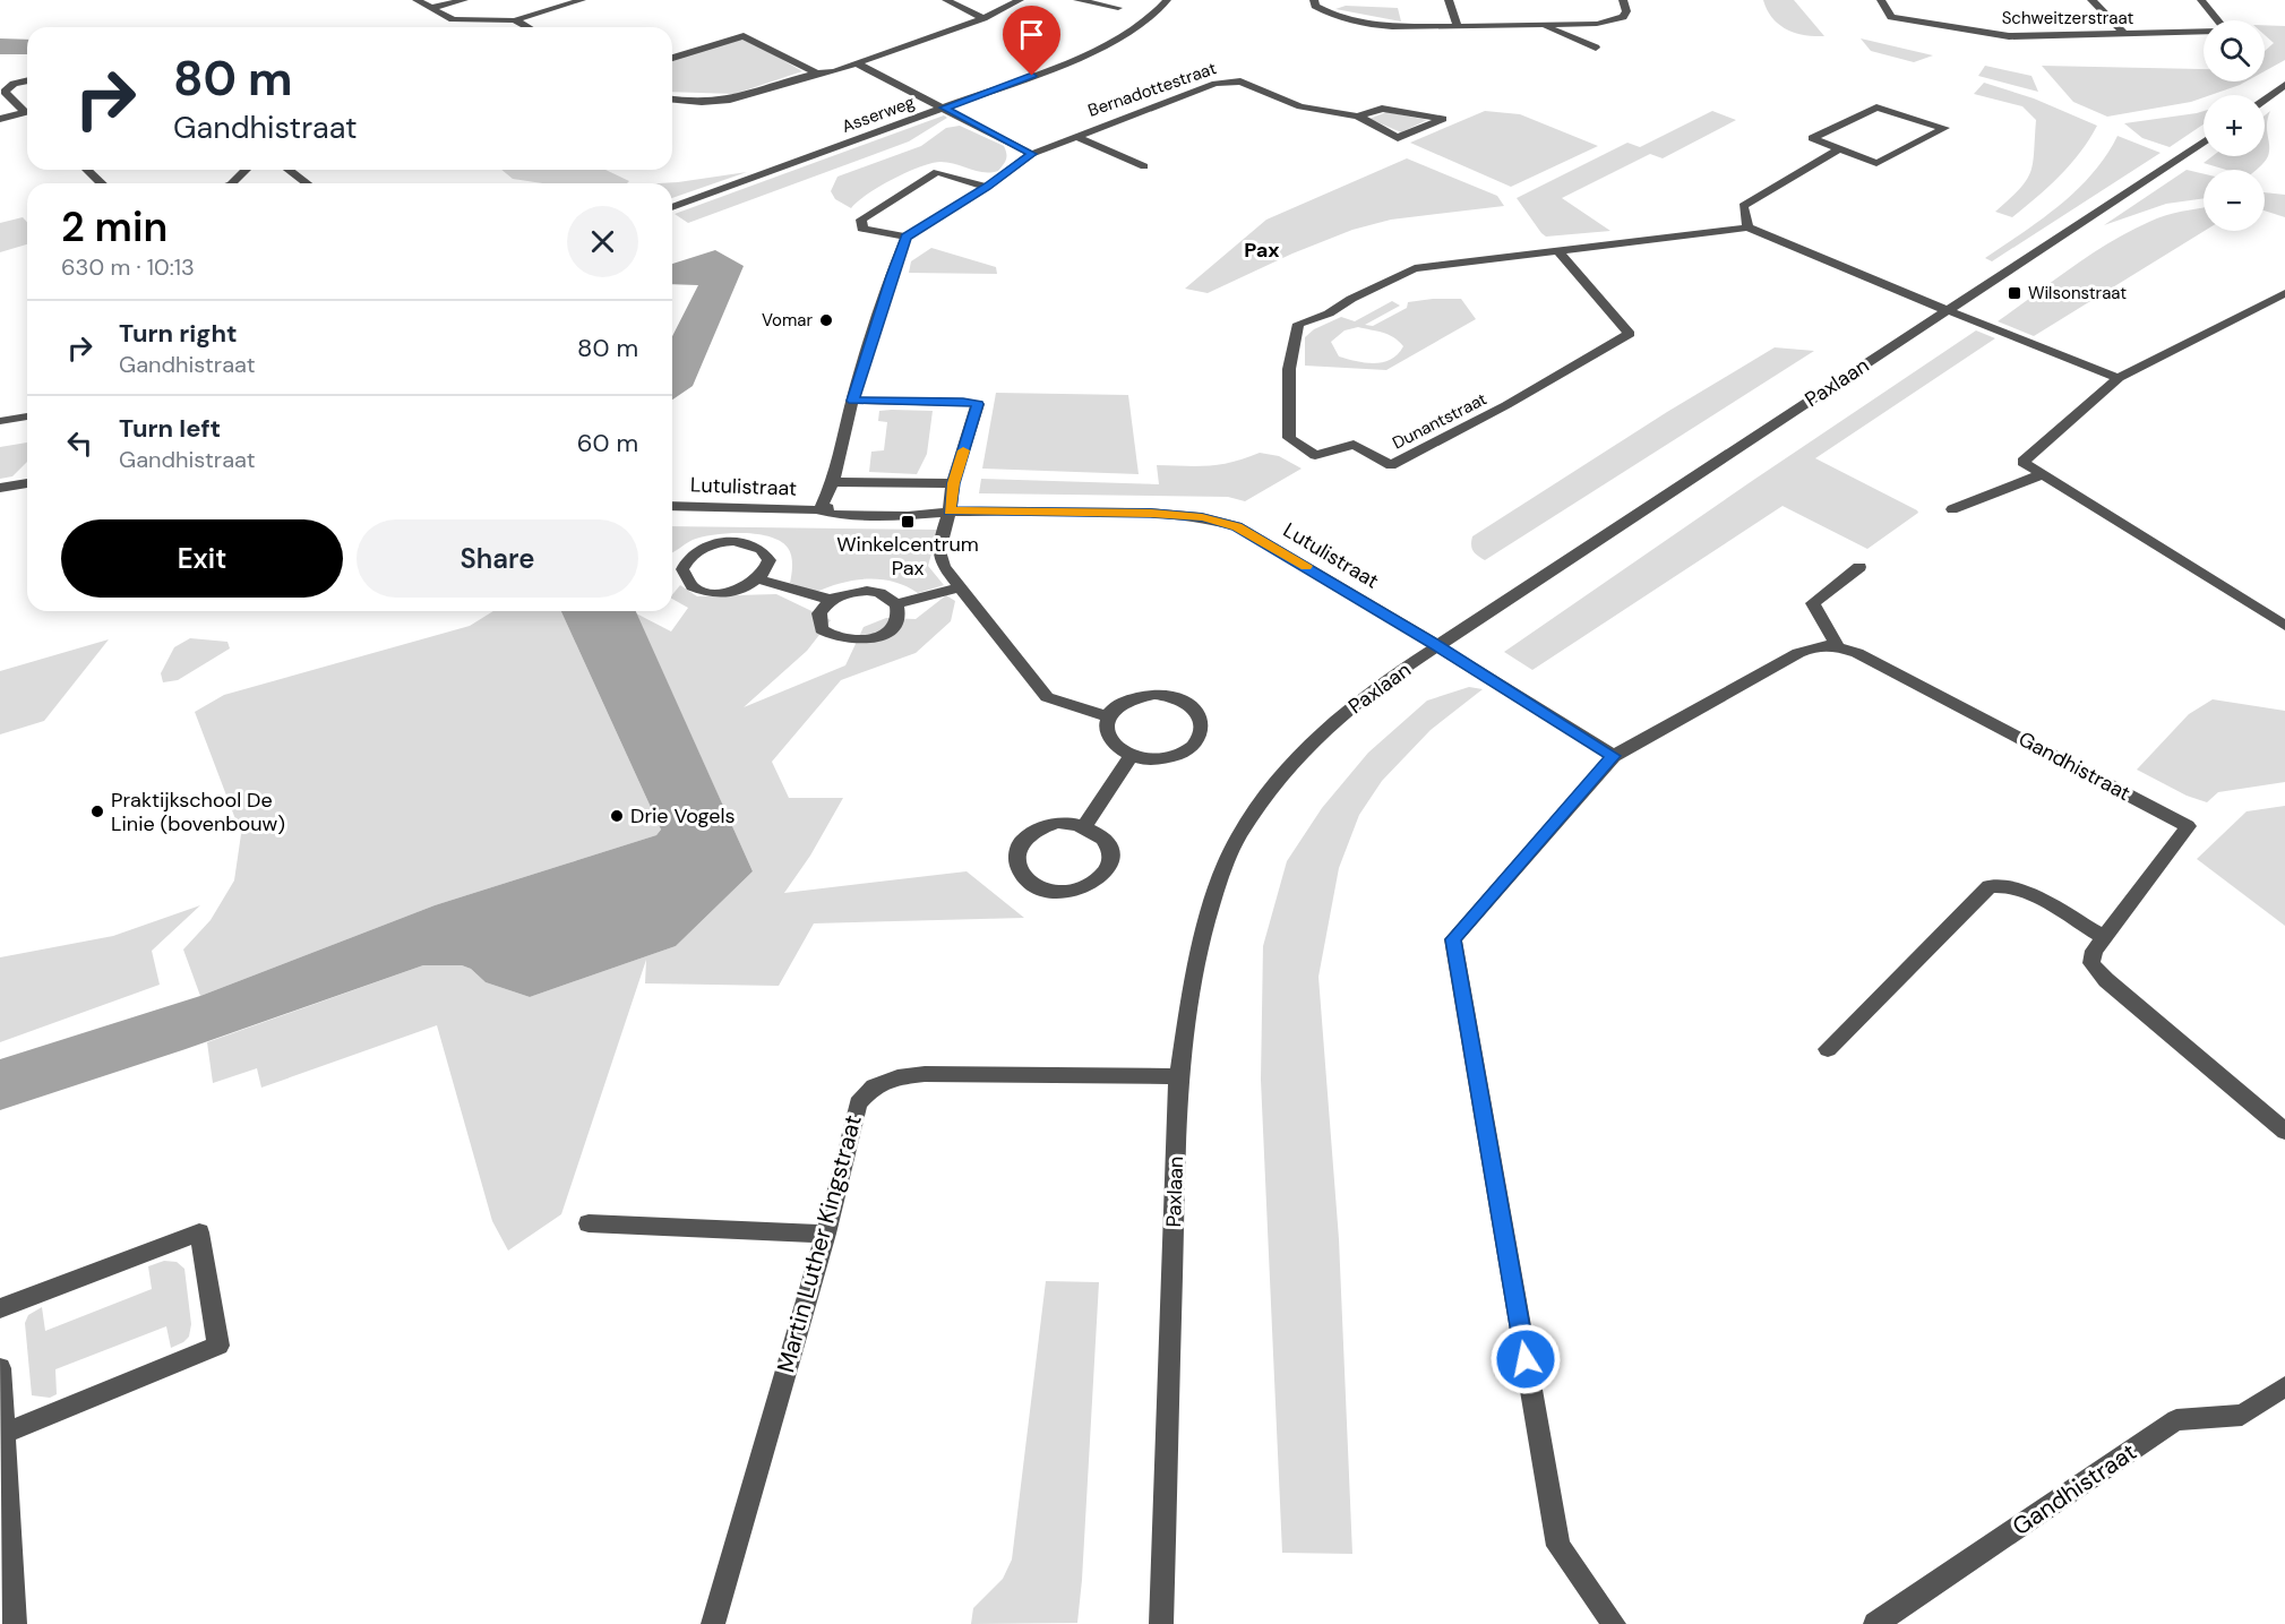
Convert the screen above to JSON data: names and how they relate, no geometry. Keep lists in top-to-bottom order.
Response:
{
  "streets": {
    "street": [
      "Schweitzerstraat",
      "Bernadottestraat",
      "Asserweg",
      "Paxlaan",
      "Dunantstraat",
      "Lutulistraat",
      "Gandhistraat",
      "Martin Luther Kingstraat"
    ]
  },
  "crossings": [
    ["Paxlaan", "Dunantstraat"],
    ["Paxlaan", "Lutulistraat"],
    ["Paxlaan", "Martin Luther Kingstraat"]
  ],
  "districts": ["Pax"],
  "places": {
    "transit": ["Wilsonstraat", "Winkelcentrum Pax"],
    "other": ["Vomar", "Praktijkschool De Linie (bovenbouw)", "Drie Vogels"]
  },
  "page": {
    "map_buttons": ["+", "−"],
    "turn": ["80 m", "Gandhistraat"],
    "heading": ["2 min", "630 m · 10:13"],
    "list": [
      {
        "name": "Turn right",
        "note": "Gandhistraat",
        "value": "80 m"
      },
      {
        "name": "Turn left",
        "note": "Gandhistraat",
        "value": "60 m"
      }
    ],
    "buttons": ["Exit", "Share"]
  }
}
